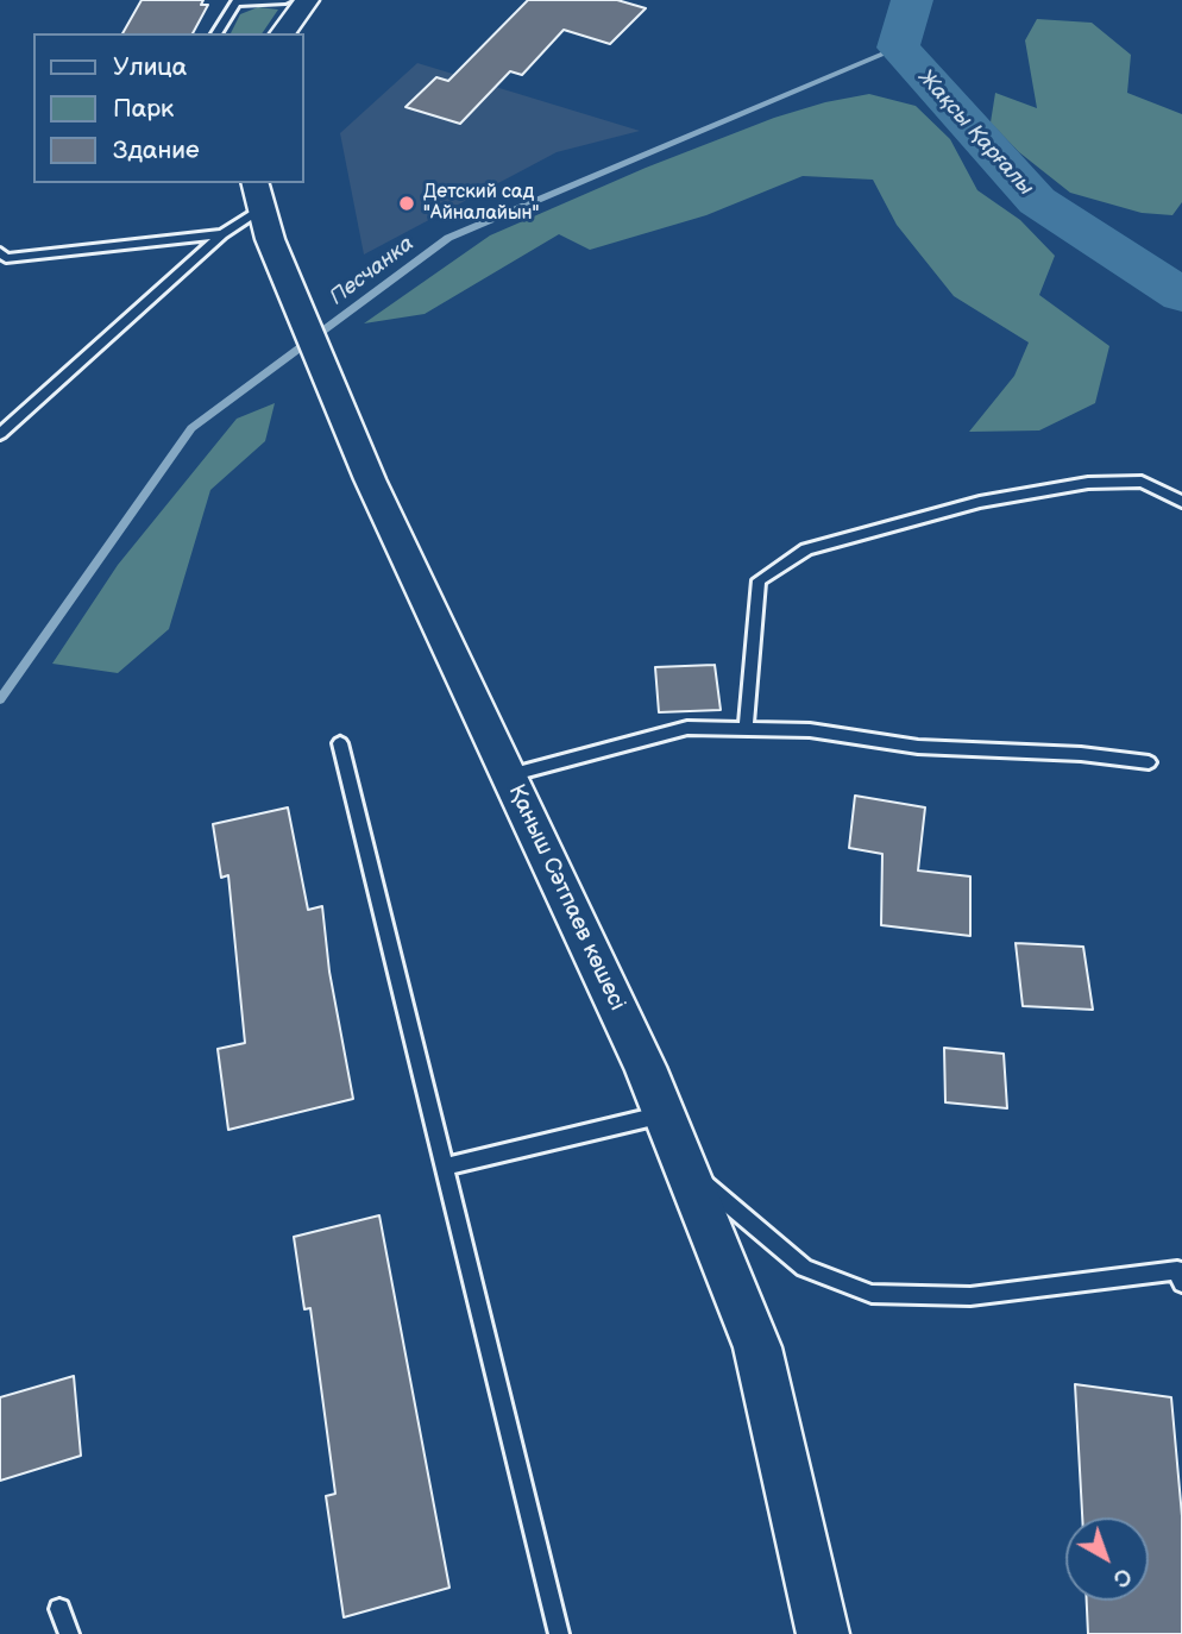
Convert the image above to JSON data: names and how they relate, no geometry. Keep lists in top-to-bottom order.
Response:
{
  "streets": {
    "street": ["Қаныш Сәтпаев көшесі"]
  },
  "water": ["Жақсы Қарғалы", "Песчанка"],
  "places": ["Детский сад \"Айналайын\""],
  "legend": ["Улица", "Парк", "Здание"],
  "north": "bottom right"
}
